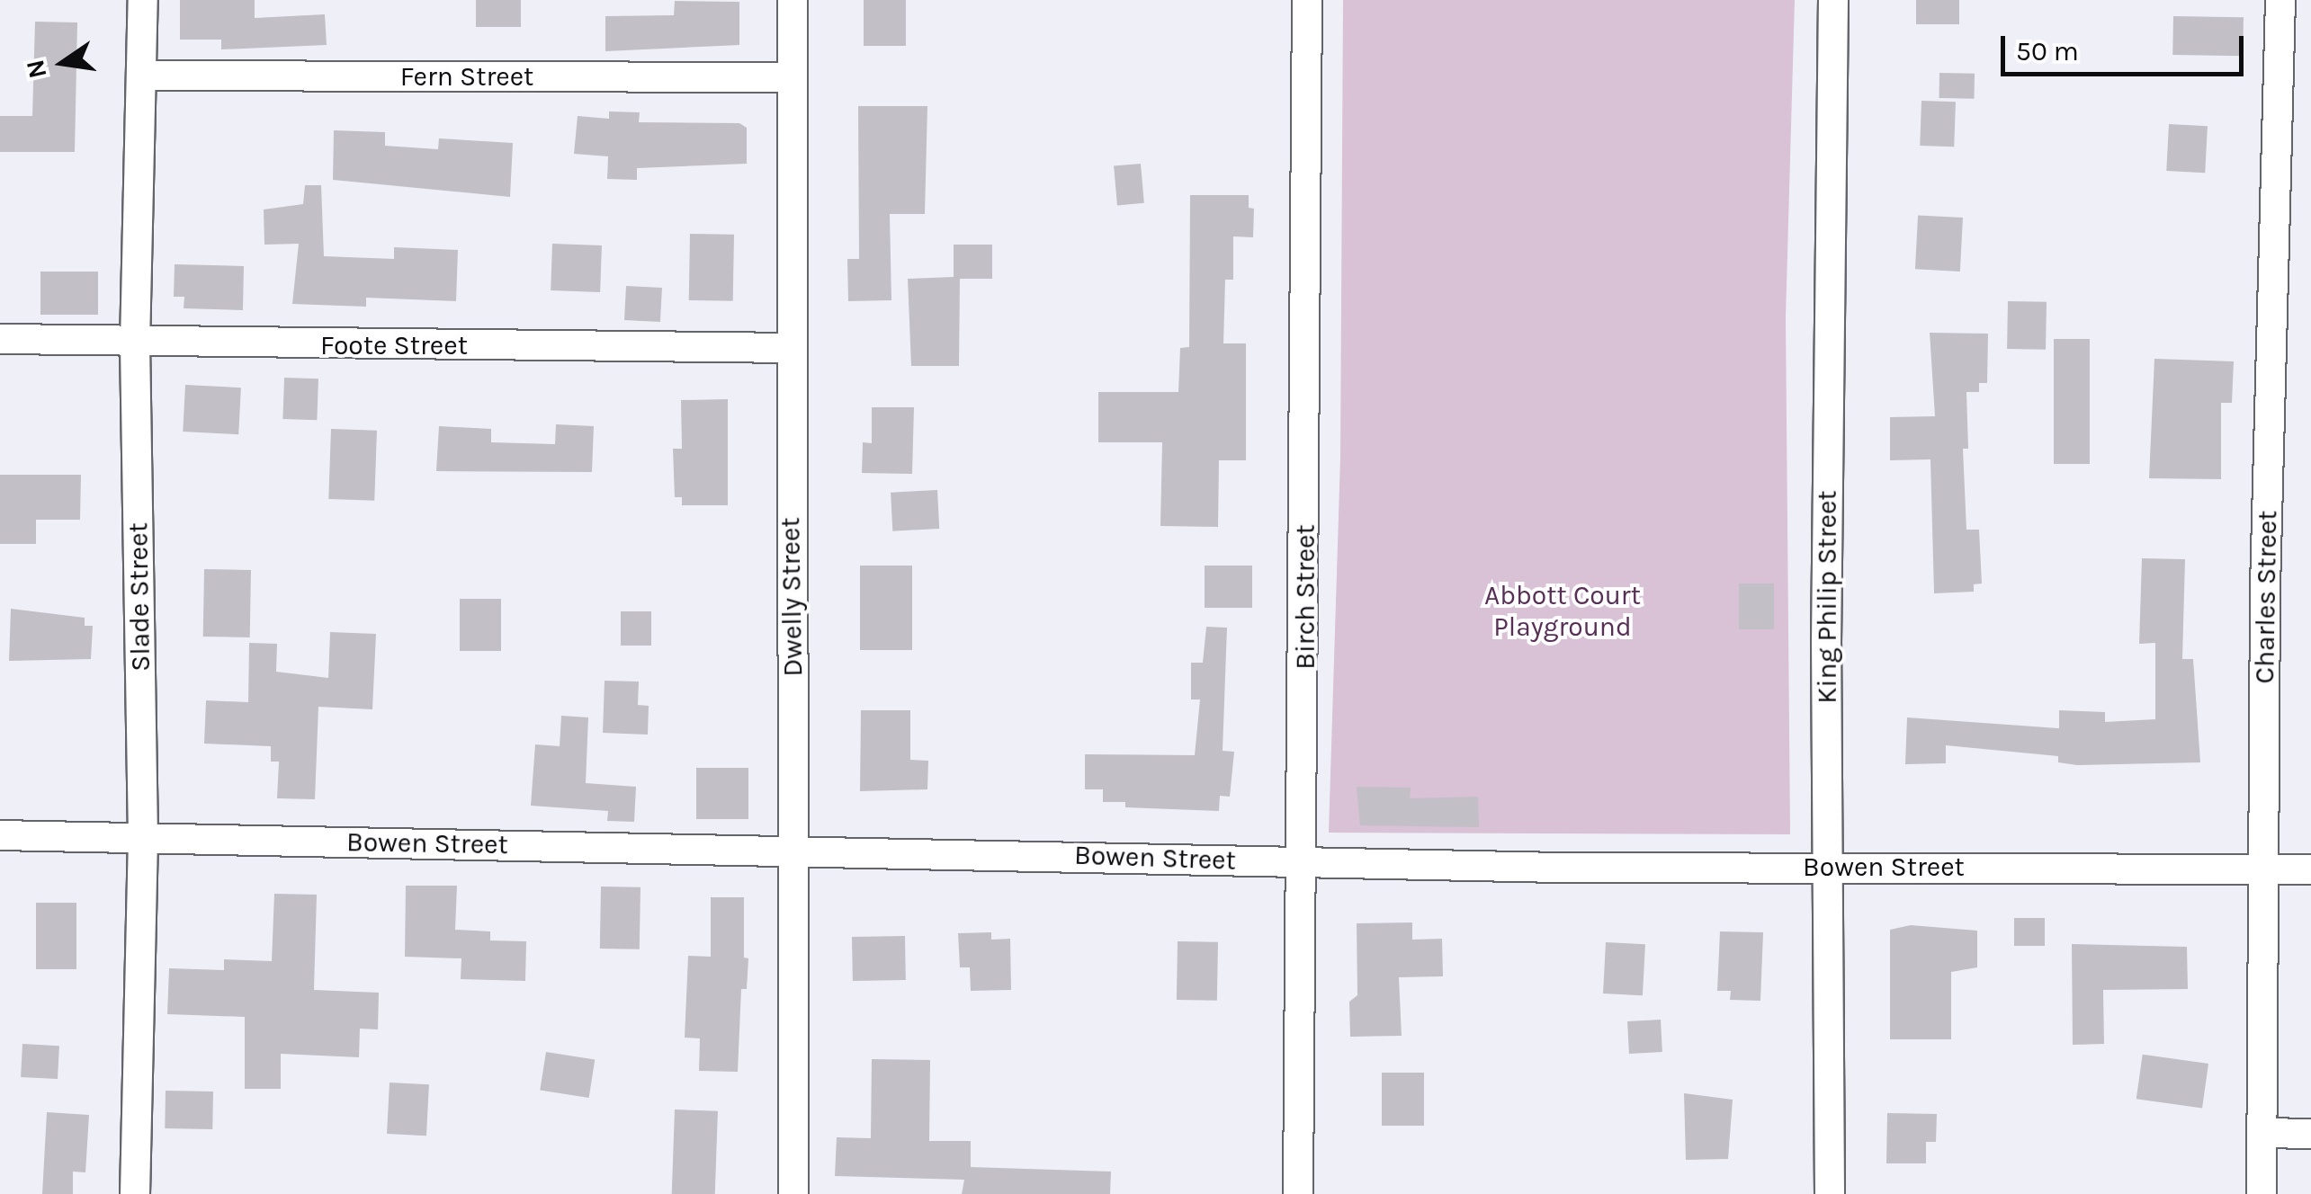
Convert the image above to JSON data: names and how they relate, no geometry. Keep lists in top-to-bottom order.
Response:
{
  "streets": {
    "street": [
      "Fern Street",
      "Foote Street",
      "Slade Street",
      "Dwelly Street",
      "Birch Street",
      "King Philip Street",
      "Charles Street",
      "Bowen Street"
    ]
  },
  "crossings": [
    ["Fern Street", "Slade Street"],
    ["Fern Street", "Dwelly Street"],
    ["Foote Street", "Slade Street"],
    ["Foote Street", "Dwelly Street"],
    ["Slade Street", "Bowen Street"],
    ["Dwelly Street", "Bowen Street"],
    ["Birch Street", "Bowen Street"],
    ["King Philip Street", "Bowen Street"],
    ["Charles Street", "Bowen Street"]
  ],
  "parks": ["Abbott Court Playground"],
  "scale_bar": "50 m",
  "north": "left"
}
